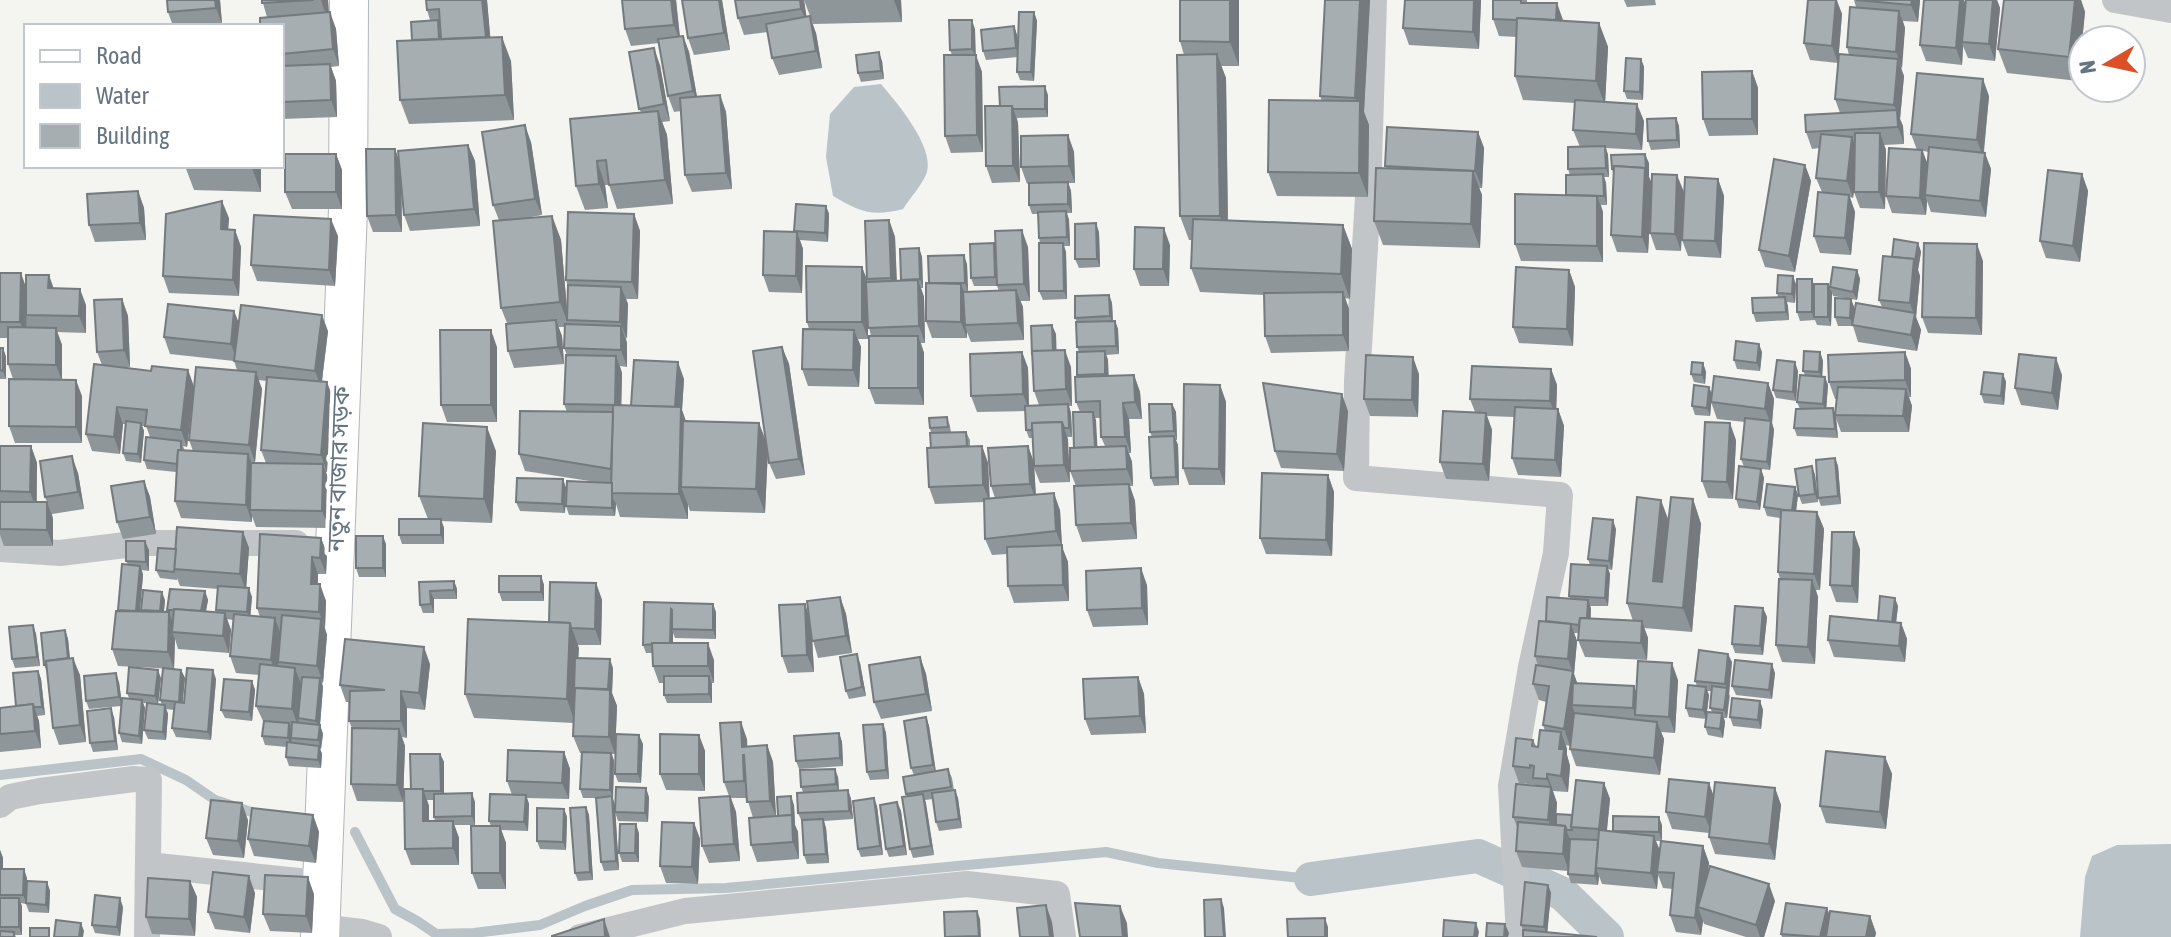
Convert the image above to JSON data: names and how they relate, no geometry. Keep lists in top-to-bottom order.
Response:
{
  "streets": {
    "street": ["নতুন বাজার সড়ক"]
  },
  "legend": ["Road", "Water", "Building"],
  "north": "left"
}
